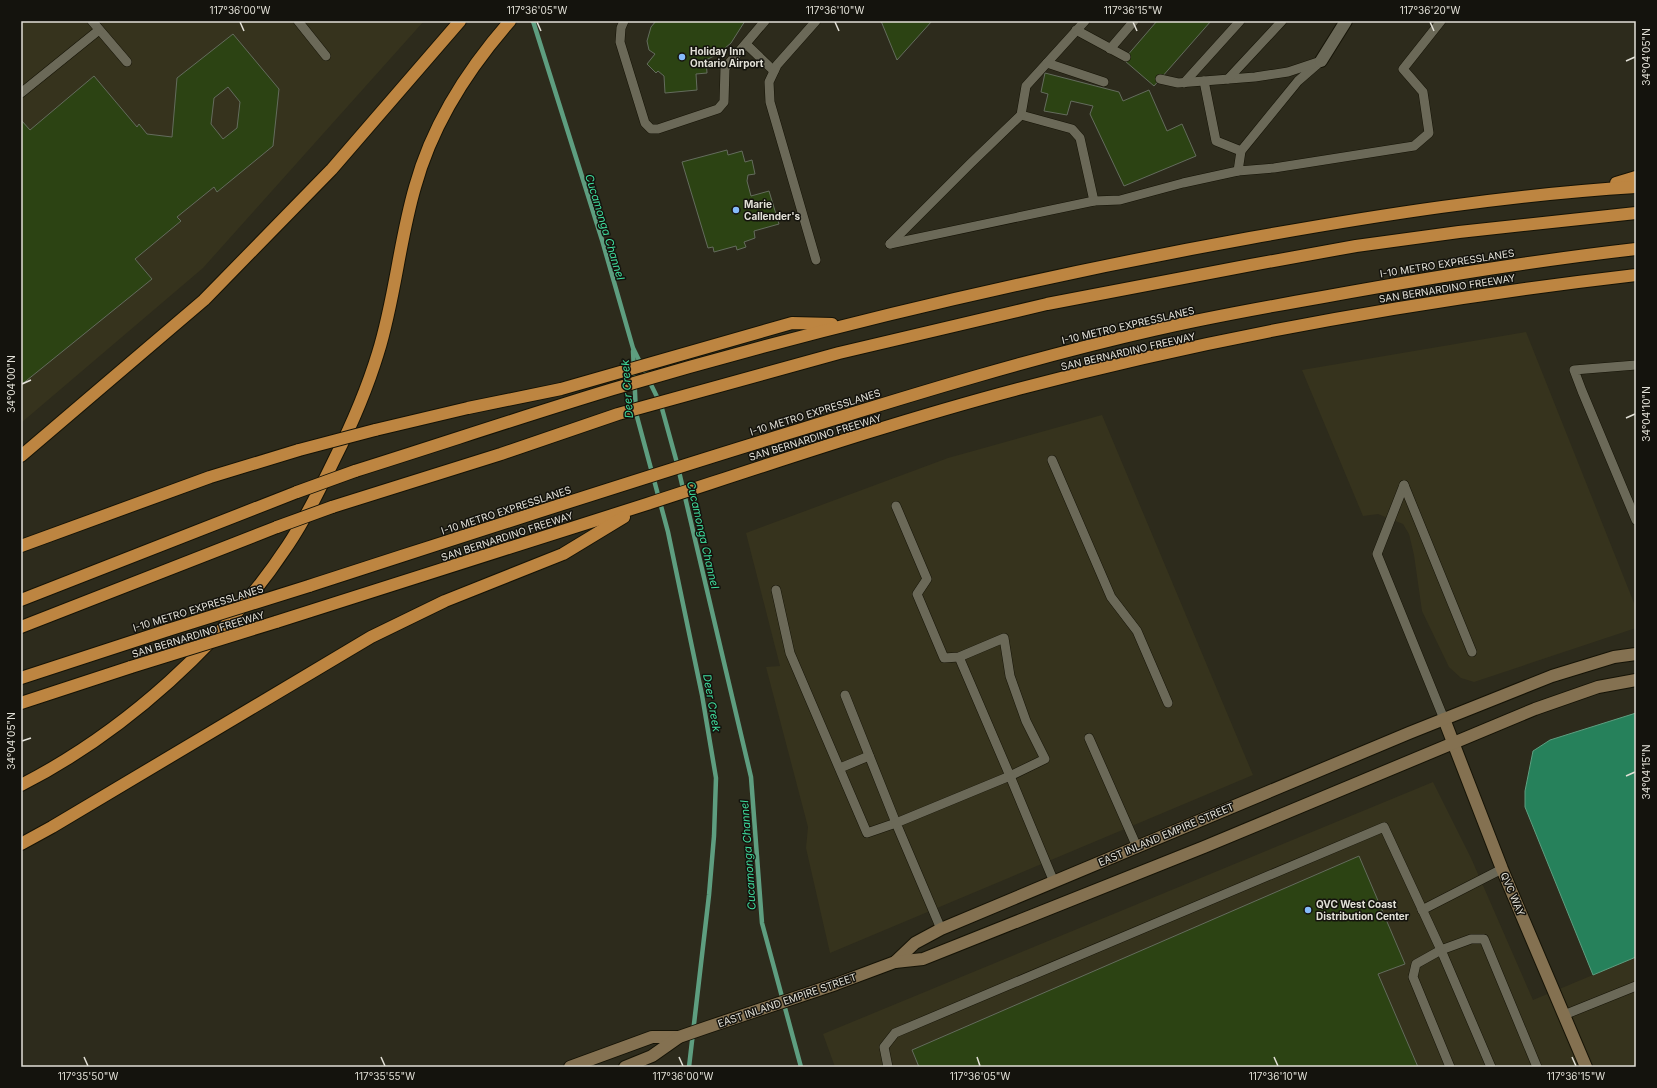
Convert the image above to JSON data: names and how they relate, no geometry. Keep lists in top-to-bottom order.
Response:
{
  "streets": {
    "highway": ["I-10 METRO EXPRESSLANES", "SAN BERNARDINO FREEWAY"],
    "main road": ["EAST INLAND EMPIRE STREET", "QVC WAY"]
  },
  "crossings": [
    ["EAST INLAND EMPIRE STREET", "QVC WAY"]
  ],
  "water": ["Cucamonga Channel", "Deer Creek"],
  "places": ["Holiday Inn Ontario Airport", "Marie Callender's", "QVC West Coast Distribution Center"],
  "coordinates": [
    "117°36'00\"W",
    "117°36'05\"W",
    "117°36'10\"W",
    "117°36'15\"W",
    "117°36'20\"W",
    "34°04'05\"N",
    "34°04'00\"N",
    "34°04'10\"N",
    "34°04'15\"N",
    "117°35'50\"W",
    "117°35'55\"W"
  ]
}
